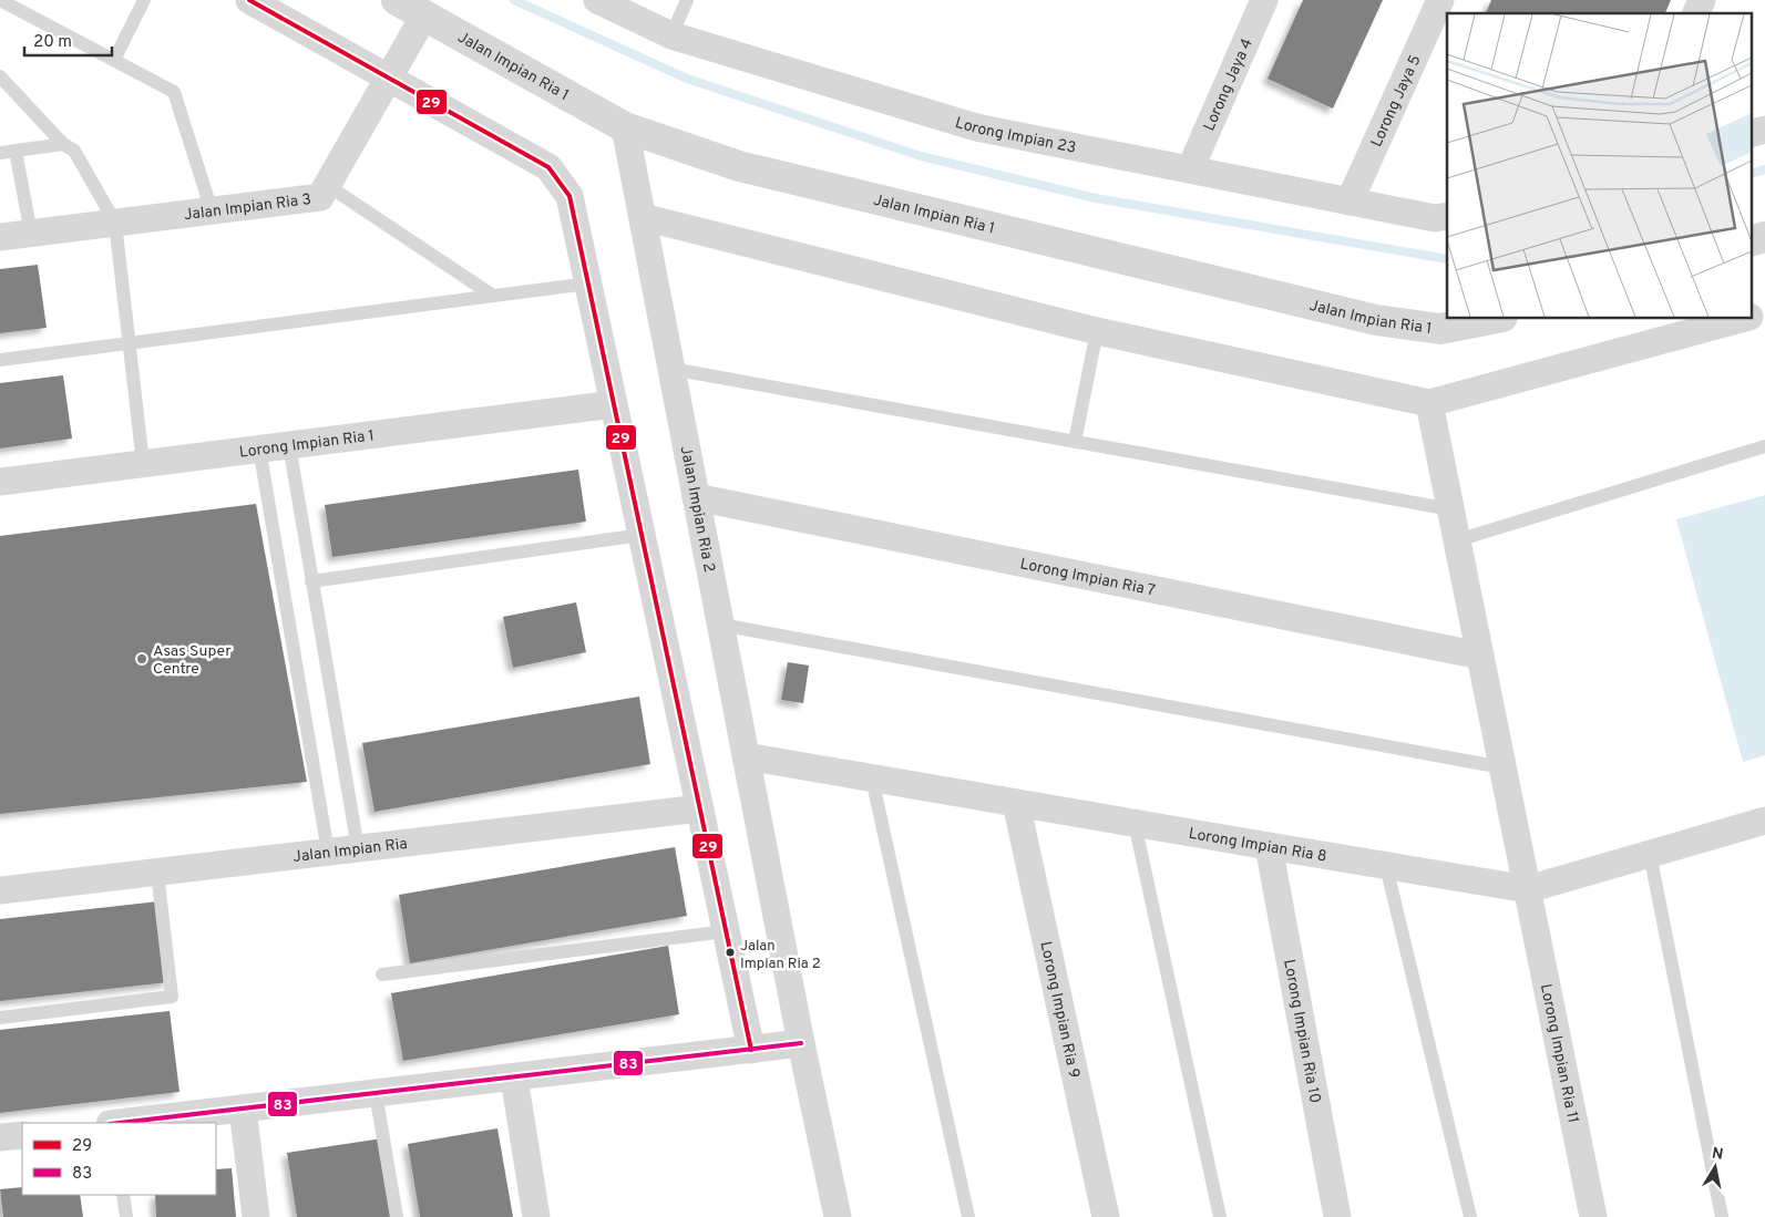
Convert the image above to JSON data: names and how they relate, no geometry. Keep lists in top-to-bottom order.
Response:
{
  "streets": {
    "street": [
      "Jalan Impian Ria 1",
      "Lorong Jaya 4",
      "Lorong Jaya 5",
      "Lorong Impian 23",
      "Jalan Impian Ria 3",
      "Lorong Impian Ria 1",
      "Jalan Impian Ria 2",
      "Lorong Impian Ria 7",
      "Lorong Impian Ria 8",
      "Jalan Impian Ria",
      "Lorong Impian Ria 9",
      "Lorong Impian Ria 10",
      "Lorong Impian Ria 11"
    ]
  },
  "crossings": [
    ["Jalan Impian Ria 1", "Jalan Impian Ria 3"],
    ["Jalan Impian Ria 1", "Jalan Impian Ria 2"],
    ["Lorong Jaya 4", "Lorong Impian 23"],
    ["Lorong Jaya 5", "Lorong Impian 23"],
    ["Jalan Impian Ria 2", "Lorong Impian Ria 7"],
    ["Jalan Impian Ria 2", "Lorong Impian Ria 8"],
    ["Lorong Impian Ria 7", "Lorong Impian Ria 11"],
    ["Lorong Impian Ria 8", "Lorong Impian Ria 9"],
    ["Lorong Impian Ria 8", "Lorong Impian Ria 10"],
    ["Lorong Impian Ria 8", "Lorong Impian Ria 11"]
  ],
  "places": ["Asas Super Centre", "Jalan Impian Ria 2"],
  "lines": ["transit line 29", "transit line 83"],
  "legend": ["29", "83"],
  "scale_bar": "20 m",
  "north": "top"
}
